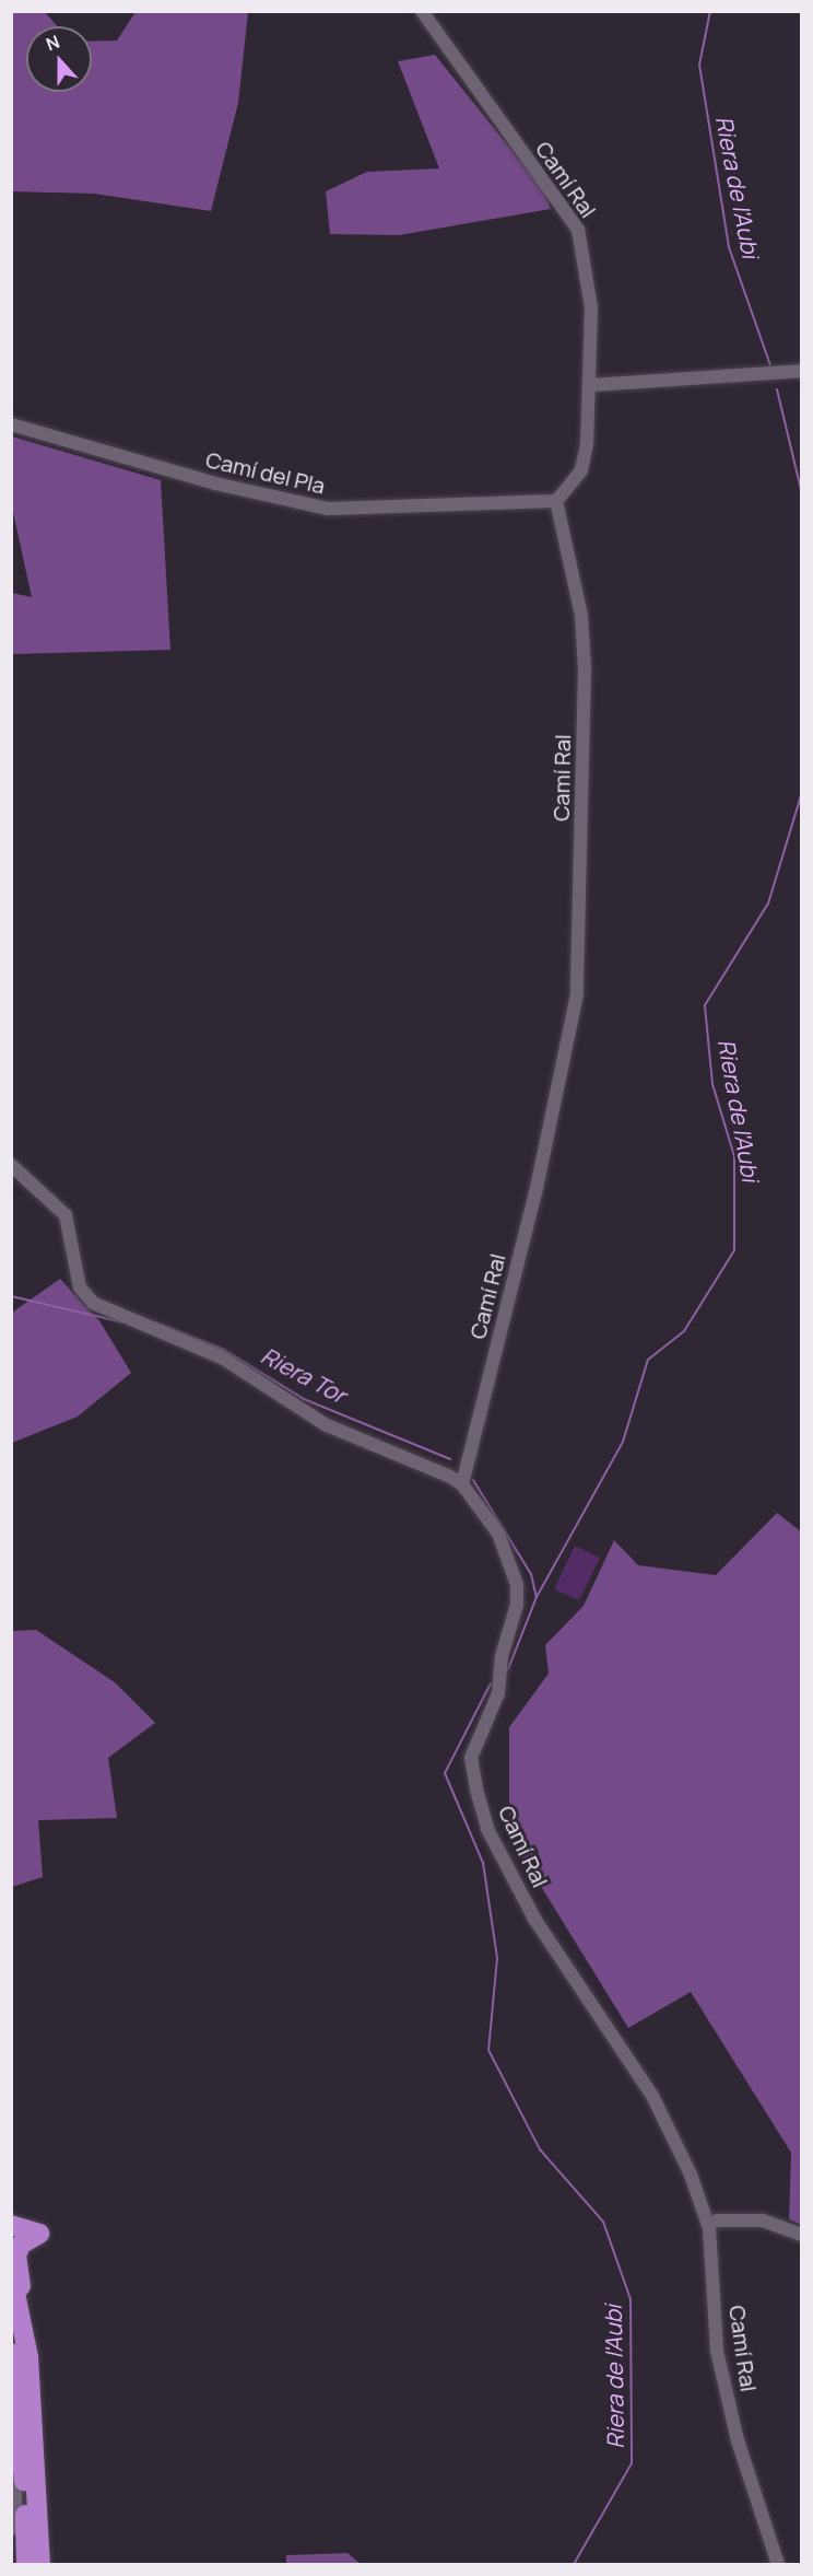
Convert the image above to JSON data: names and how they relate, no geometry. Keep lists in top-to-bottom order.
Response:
{
  "streets": {
    "street": ["Camí Ral", "Camí del Pla"]
  },
  "crossings": [
    ["Camí Ral", "Camí del Pla"]
  ],
  "water": ["Riera de l'Aubi", "Riera Tor"],
  "north": "top"
}
